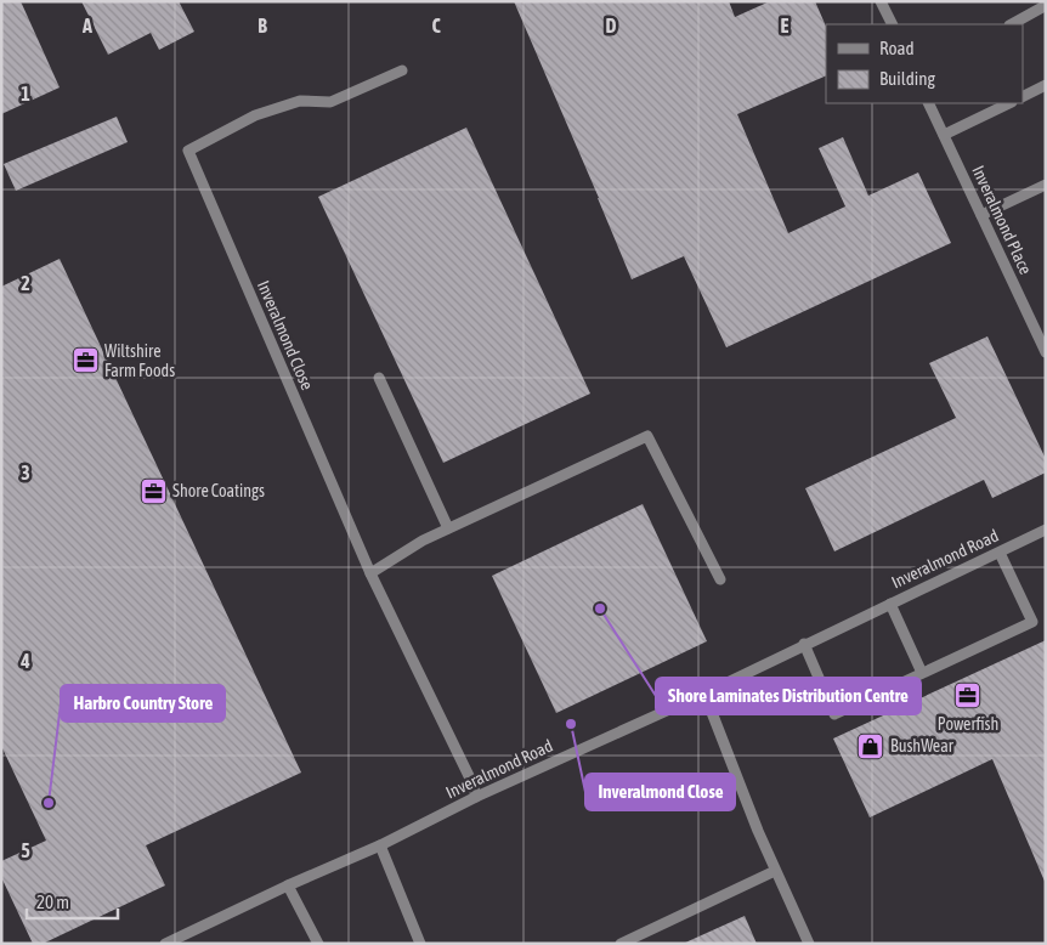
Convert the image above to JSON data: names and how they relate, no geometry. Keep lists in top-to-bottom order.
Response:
{
  "streets": {
    "street": ["Inveralmond Place", "Inveralmond Close", "Inveralmond Road"]
  },
  "crossings": [
    ["Inveralmond Close", "Inveralmond Road"]
  ],
  "places": {
    "office": ["Wiltshire Farm Foods", "Shore Coatings", "Powerfish"],
    "other": ["Shore Laminates Distribution Centre", "Inveralmond Close", "Harbro Country Store"],
    "shop": ["BushWear"]
  },
  "legend": ["Road", "Building"],
  "scale_bar": "20 m",
  "grid": {
    "columns": [
      "A",
      "B",
      "C",
      "D",
      "E"
    ],
    "rows": [
      "1",
      "2",
      "3",
      "4",
      "5"
    ]
  }
}
